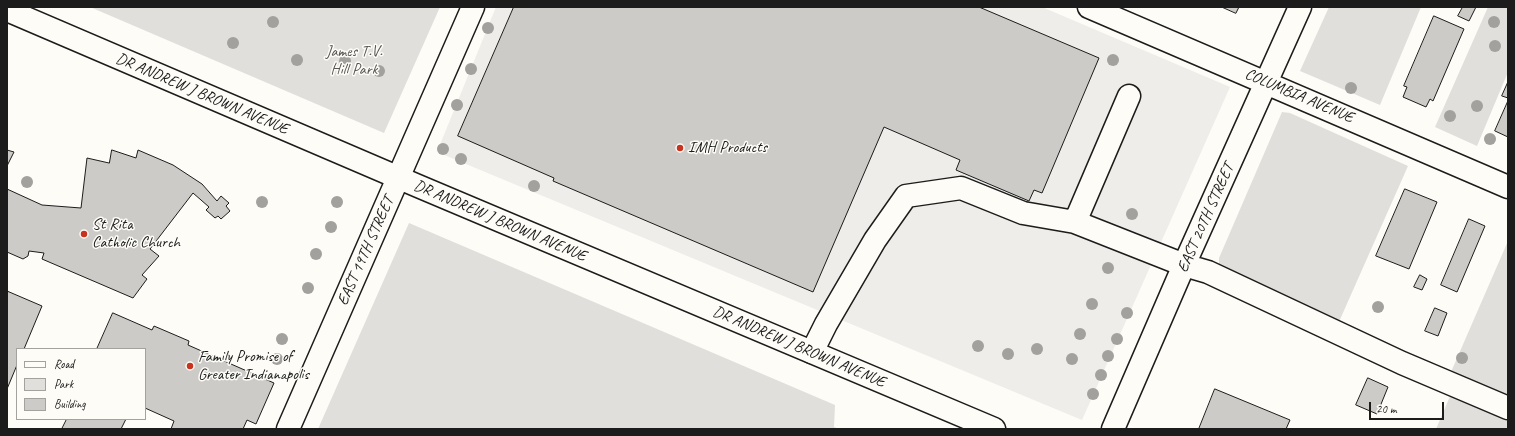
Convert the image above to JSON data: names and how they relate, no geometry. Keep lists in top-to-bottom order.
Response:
{
  "streets": {
    "street": [
      "DR ANDREW J BROWN AVENUE",
      "COLUMBIA AVENUE",
      "EAST 20TH STREET",
      "EAST 19TH STREET"
    ]
  },
  "crossings": [
    ["DR ANDREW J BROWN AVENUE", "EAST 19TH STREET"],
    ["COLUMBIA AVENUE", "EAST 20TH STREET"]
  ],
  "parks": ["James T.V. Hill Park"],
  "places": ["IMH Products", "St Rita Catholic Church", "Family Promise of Greater Indianapolis"],
  "legend": ["Road", "Park", "Building"],
  "scale_bar": "20 m"
}
